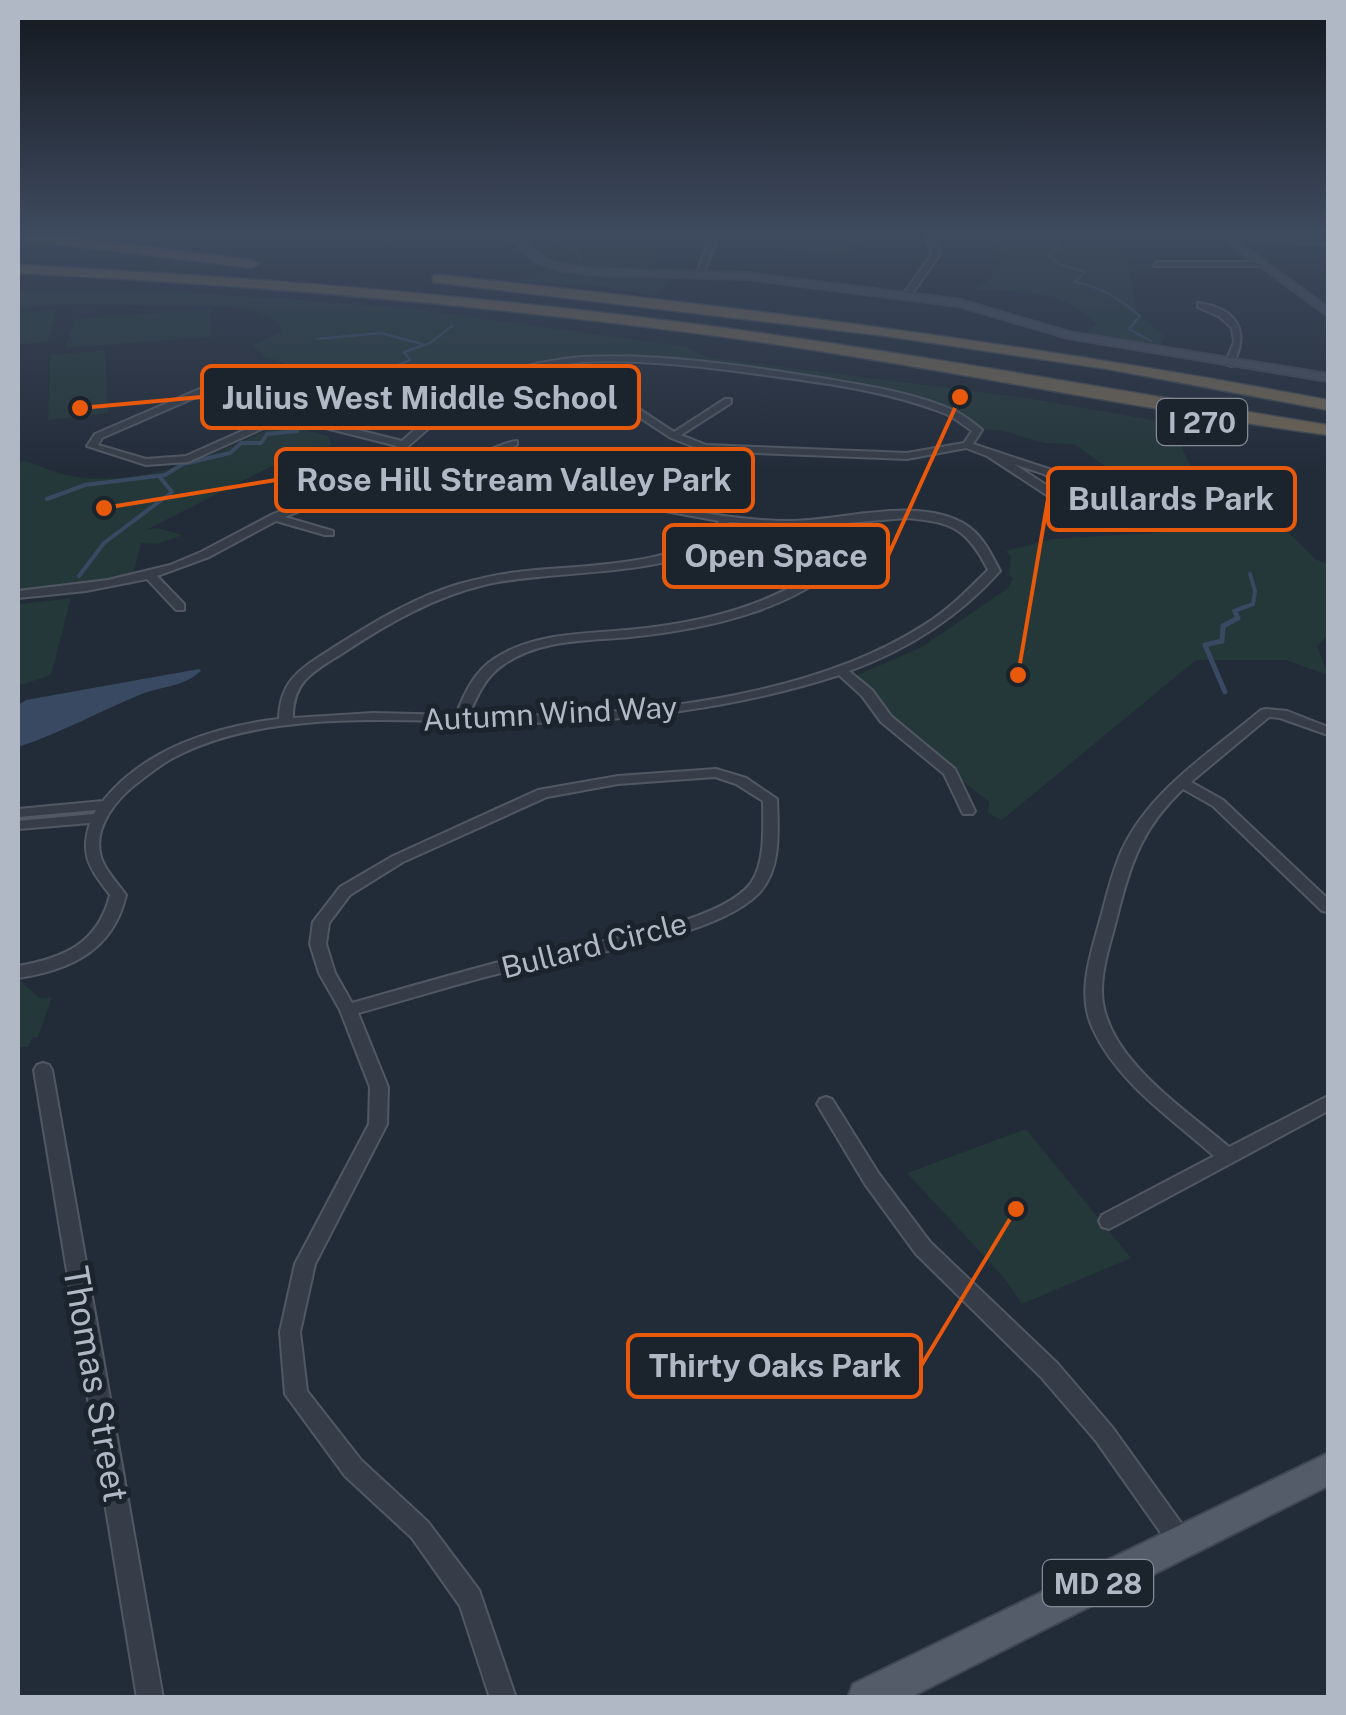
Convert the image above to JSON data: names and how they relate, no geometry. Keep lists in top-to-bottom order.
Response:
{
  "streets": {
    "highway": ["I 270"],
    "main road": ["MD 28"],
    "street": ["Autumn Wind Way", "Bullard Circle", "Thomas Street"]
  },
  "places": [
    "Open Space",
    "Julius West Middle School",
    "Rose Hill Stream Valley Park",
    "Bullards Park",
    "Thirty Oaks Park"
  ]
}
